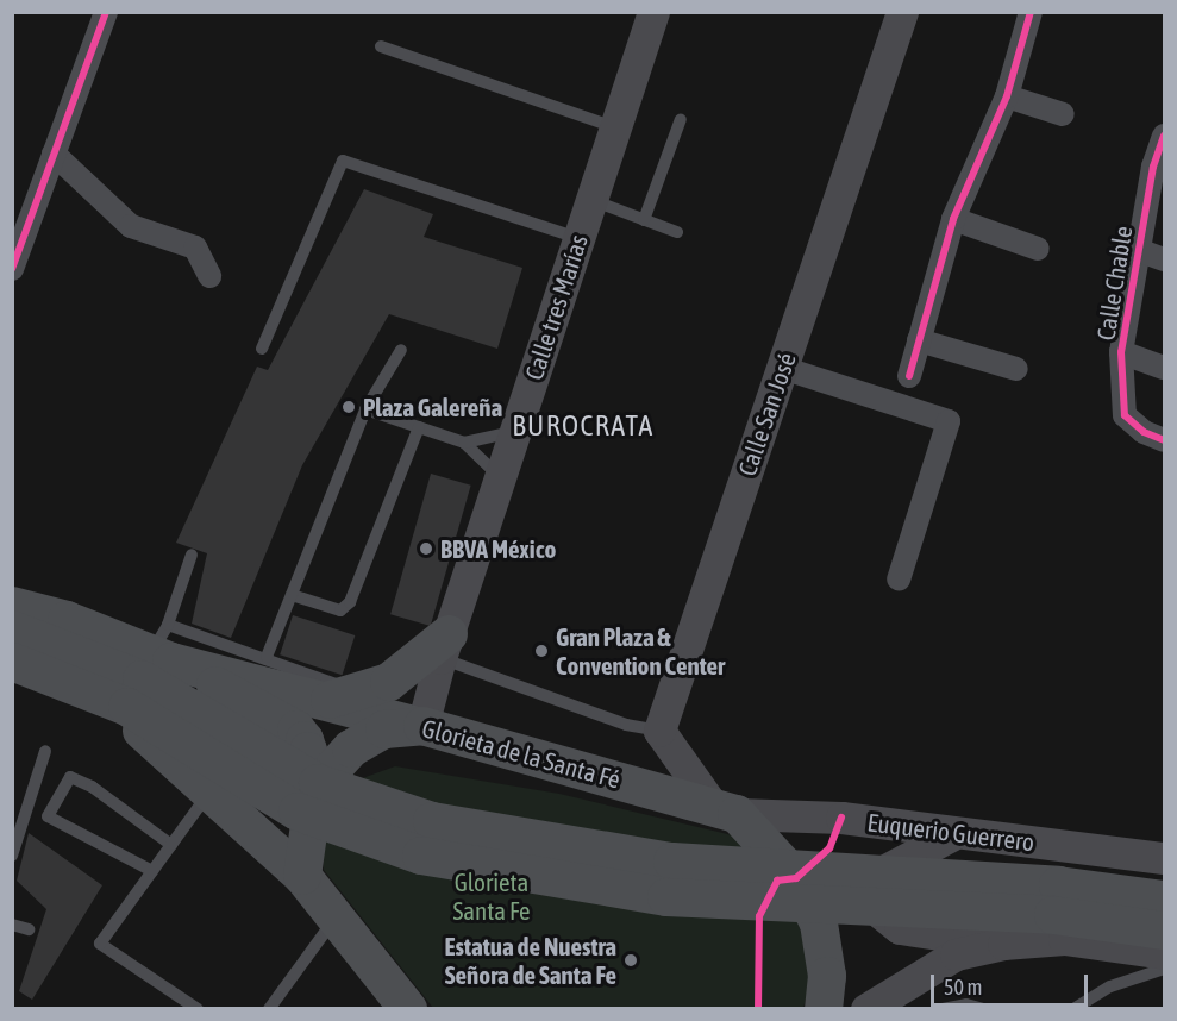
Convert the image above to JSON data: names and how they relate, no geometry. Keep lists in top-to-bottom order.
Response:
{
  "streets": {
    "main road": [
      "Calle tres Marías",
      "Calle San José",
      "Glorieta de la Santa Fé",
      "Euquerio Guerrero"
    ],
    "street": ["Calle Chable"]
  },
  "crossings": [
    ["Calle tres Marías", "Glorieta de la Santa Fé"],
    ["Glorieta de la Santa Fé", "Euquerio Guerrero"]
  ],
  "districts": ["BUROCRATA"],
  "parks": ["Glorieta Santa Fe"],
  "places": [
    "Plaza Galereña",
    "BBVA México",
    "Gran Plaza & Convention Center",
    "Estatua de Nuestra Señora de Santa Fe"
  ],
  "scale_bar": "50 m"
}
